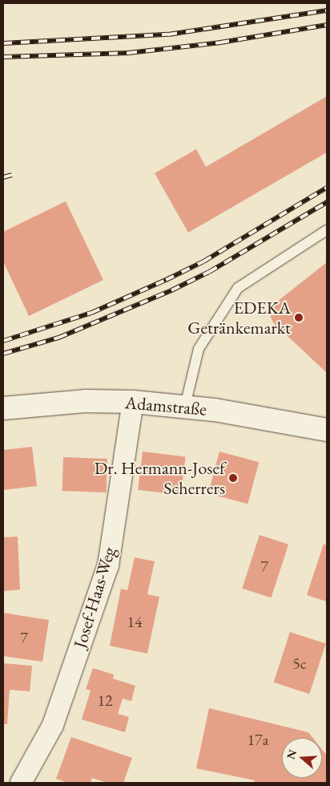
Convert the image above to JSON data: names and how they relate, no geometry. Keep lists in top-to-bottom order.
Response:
{
  "streets": {
    "main road": ["Adamstraße"],
    "street": ["Josef-Haas-Weg"]
  },
  "crossings": [
    ["Adamstraße", "Josef-Haas-Weg"]
  ],
  "places": ["EDEKA Getränkemarkt", "Dr. Hermann-Josef Scherrers"],
  "house_numbers": [
    "7",
    "14",
    "7",
    "5c",
    "12",
    "17a"
  ],
  "north": "left"
}
